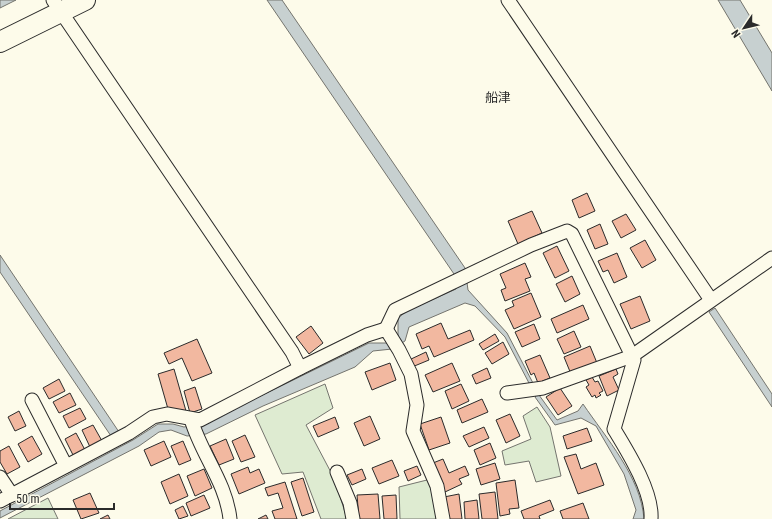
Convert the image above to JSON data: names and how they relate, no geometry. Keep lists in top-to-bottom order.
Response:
{
  "districts": ["船津"],
  "scale_bar": "50 m",
  "north": "bottom left"
}
